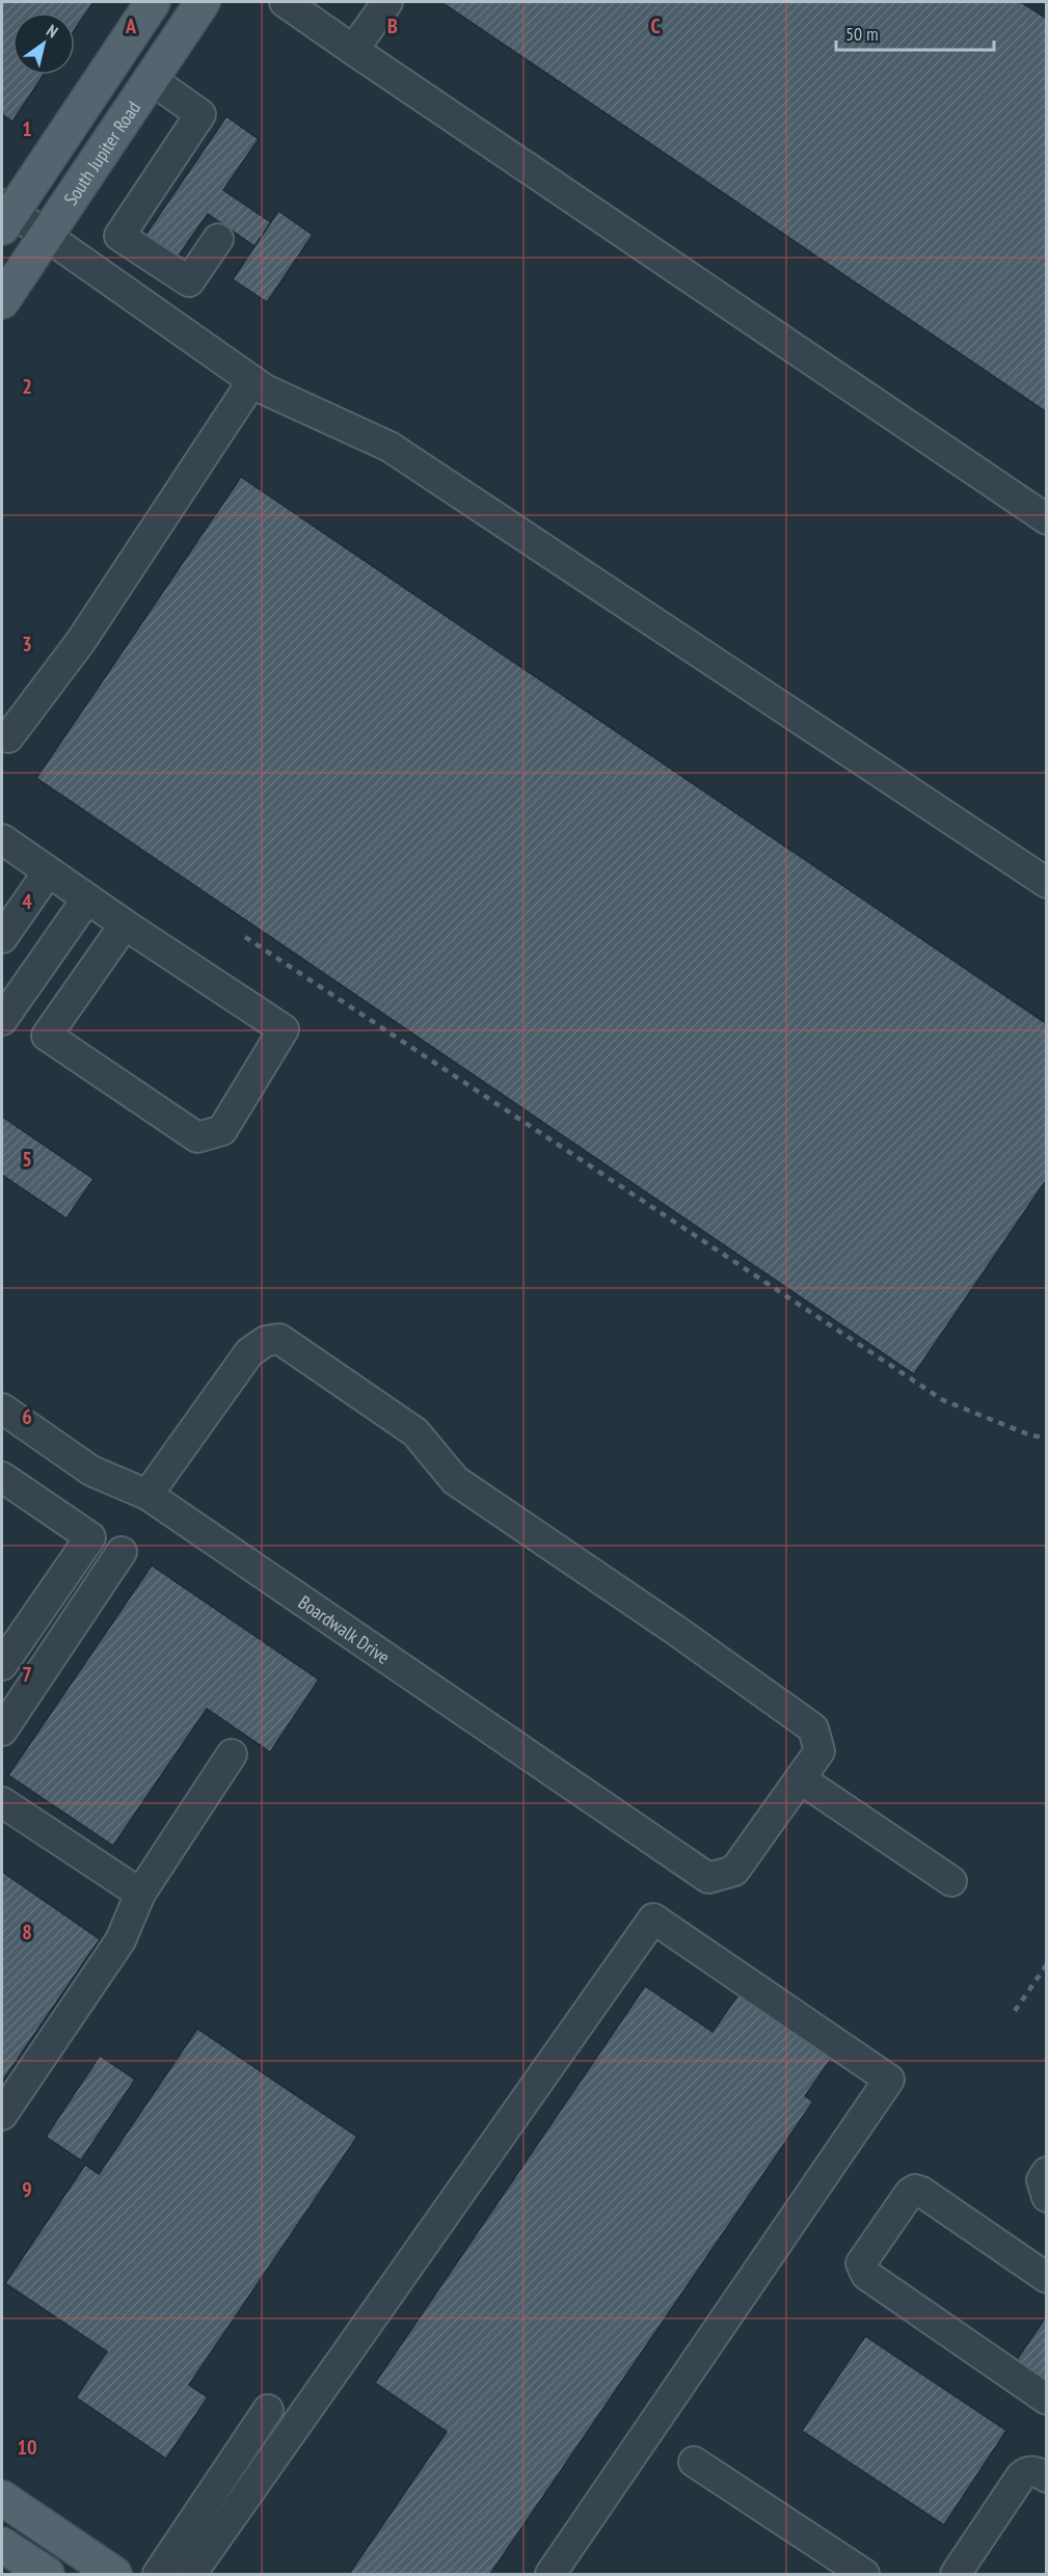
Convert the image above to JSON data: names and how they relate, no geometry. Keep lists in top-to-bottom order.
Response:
{
  "streets": {
    "main road": ["South Jupiter Road"],
    "lane": ["Boardwalk Drive"]
  },
  "scale_bar": "50 m",
  "north": "top right",
  "grid": {
    "columns": ["A", "B", "C"],
    "rows": [
      "1",
      "2",
      "3",
      "4",
      "5",
      "6",
      "7",
      "8",
      "9",
      "10"
    ]
  }
}
